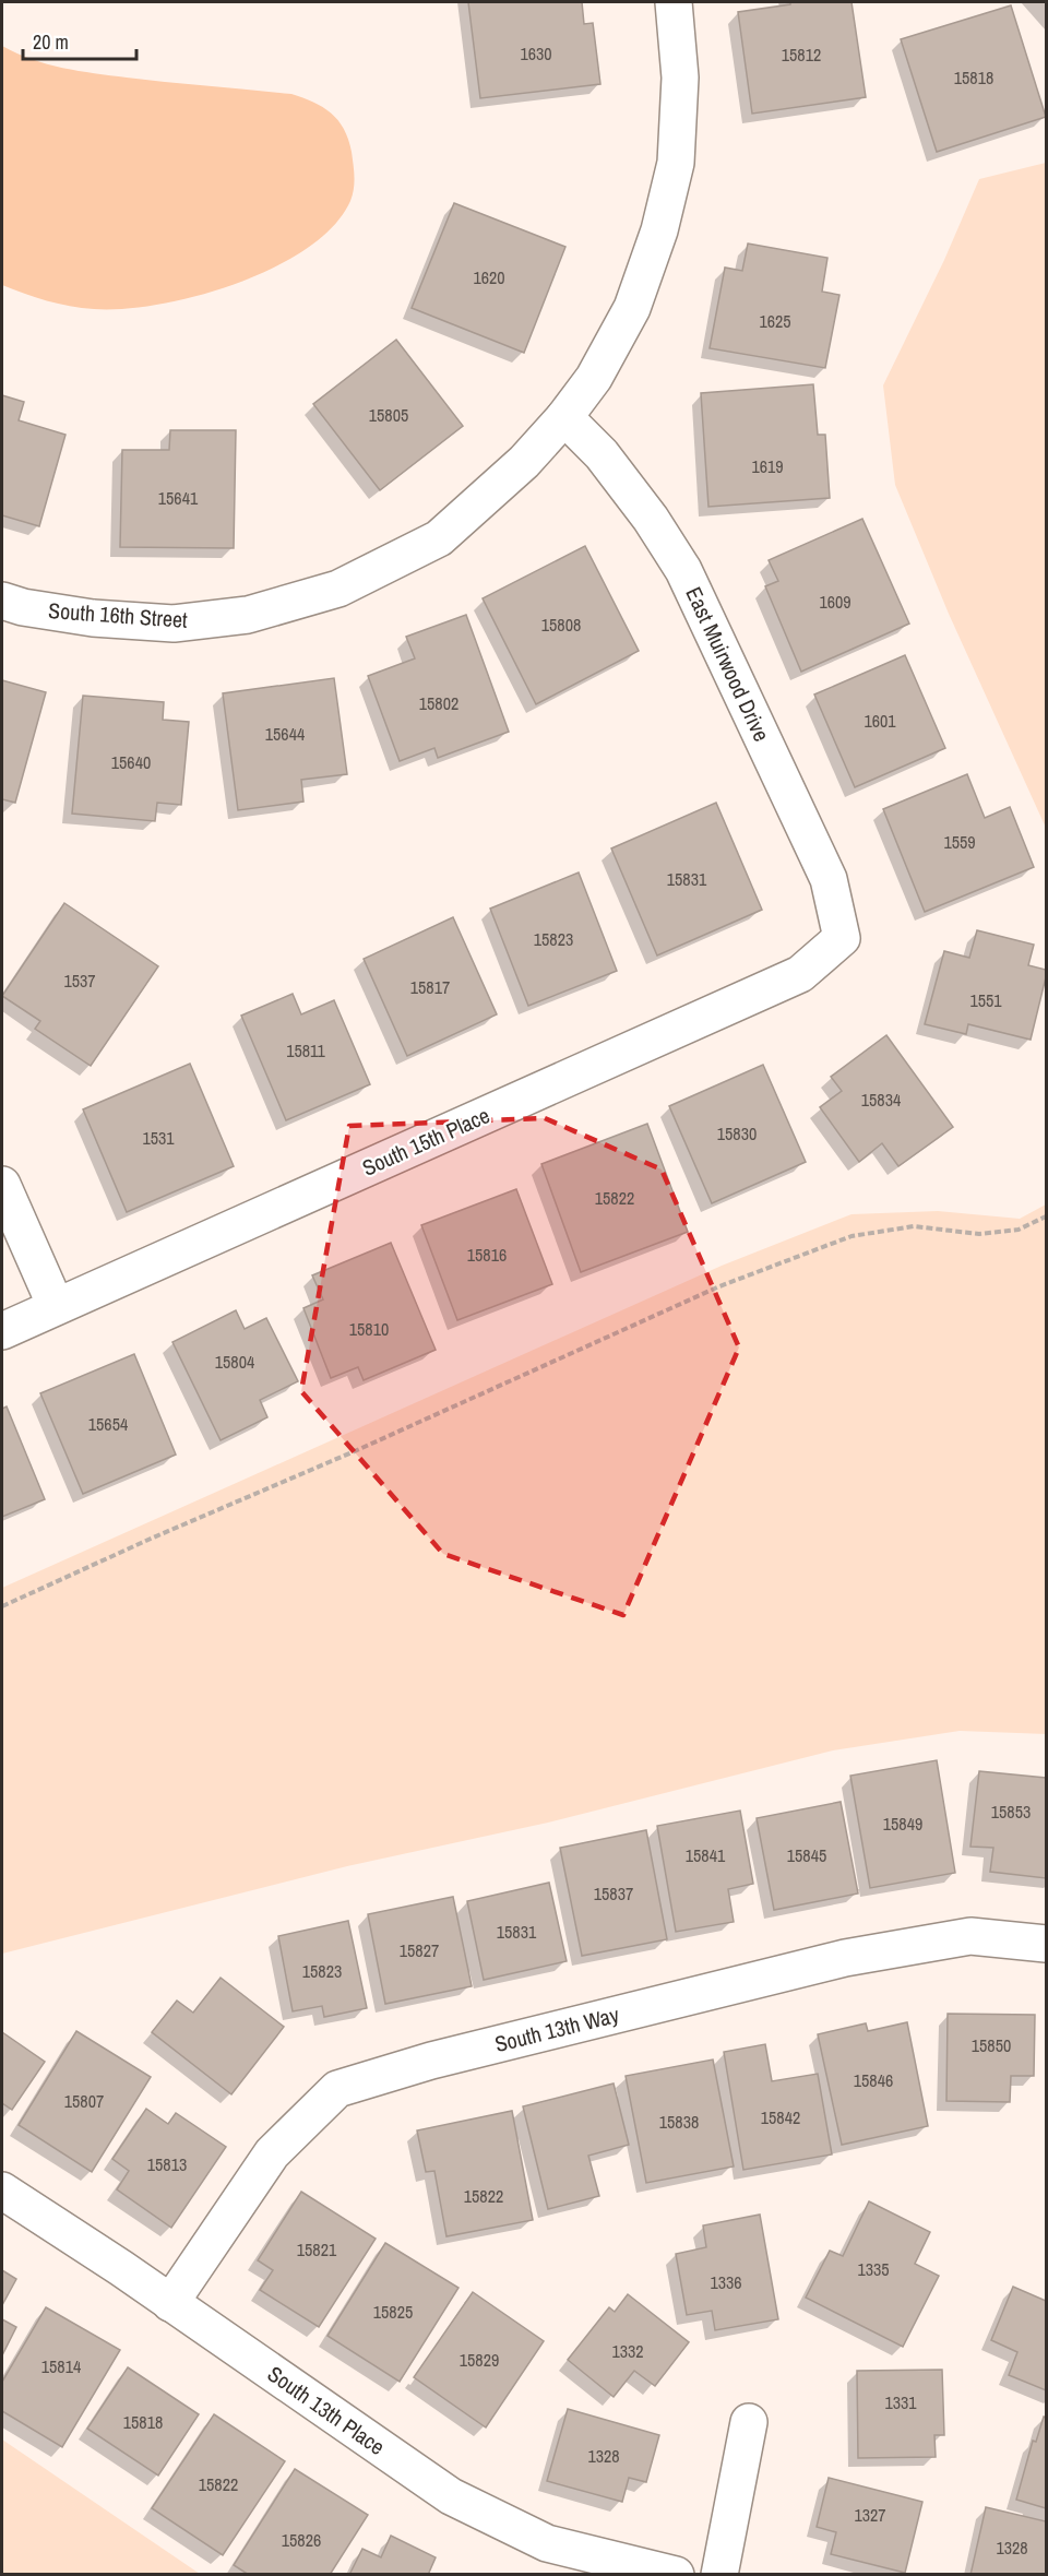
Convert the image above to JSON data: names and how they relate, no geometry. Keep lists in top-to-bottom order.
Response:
{
  "streets": {
    "street": [
      "South 16th Street",
      "East Muirwood Drive",
      "South 15th Place",
      "South 13th Way",
      "South 13th Place"
    ]
  },
  "crossings": [
    ["South 16th Street", "East Muirwood Drive"],
    ["East Muirwood Drive", "South 15th Place"],
    ["South 13th Way", "South 13th Place"]
  ],
  "house_numbers": [
    "1630",
    "15812",
    "15818",
    "1620",
    "1625",
    "15805",
    "1619",
    "15641",
    "1609",
    "15808",
    "15802",
    "1601",
    "15644",
    "15640",
    "1559",
    "15831",
    "15823",
    "1537",
    "15817",
    "1551",
    "15811",
    "15834",
    "15830",
    "1531",
    "15822",
    "15816",
    "15810",
    "15804",
    "15654",
    "15853",
    "15849",
    "15841",
    "15845",
    "15837",
    "15831",
    "15827",
    "15823",
    "15850",
    "15846",
    "15807",
    "15842",
    "15838",
    "15813",
    "15822",
    "15821",
    "1335",
    "1336",
    "15825",
    "1332",
    "15829",
    "15814",
    "1331",
    "15818",
    "1328",
    "15822",
    "1327",
    "15826",
    "1328"
  ],
  "scale_bar": "20 m"
}
